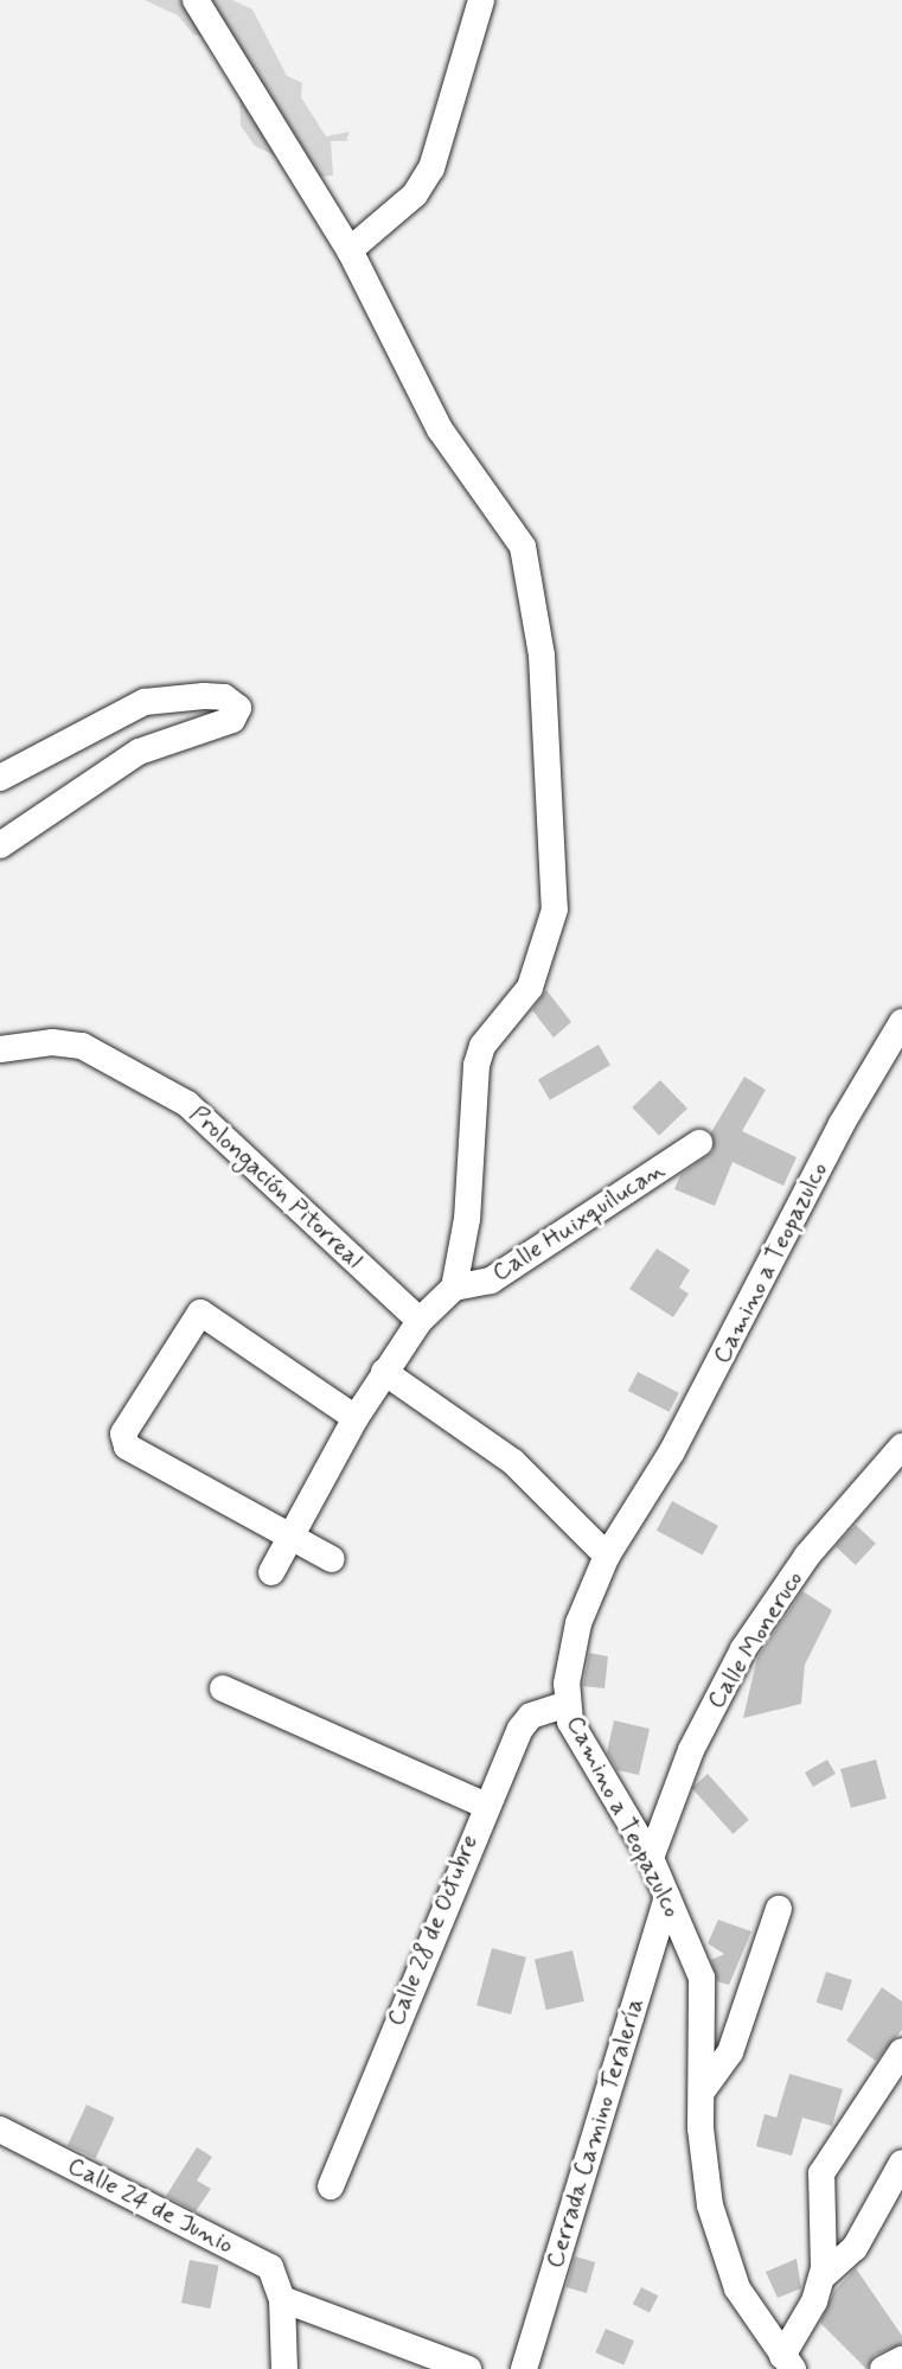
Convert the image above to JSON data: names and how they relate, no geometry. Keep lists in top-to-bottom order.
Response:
{
  "streets": {
    "street": [
      "Prolongación Pitorreal",
      "Calle Huixquilucan",
      "Camino a Teopazulco",
      "Calle Moneruco",
      "Calle 28 de Octubre",
      "Cerrada Camino Teralería",
      "Calle 24 de Junio"
    ]
  },
  "crossings": [
    ["Camino a Teopazulco", "Calle Moneruco"],
    ["Camino a Teopazulco", "Calle 28 de Octubre"],
    ["Camino a Teopazulco", "Cerrada Camino Teralería"]
  ]
}
